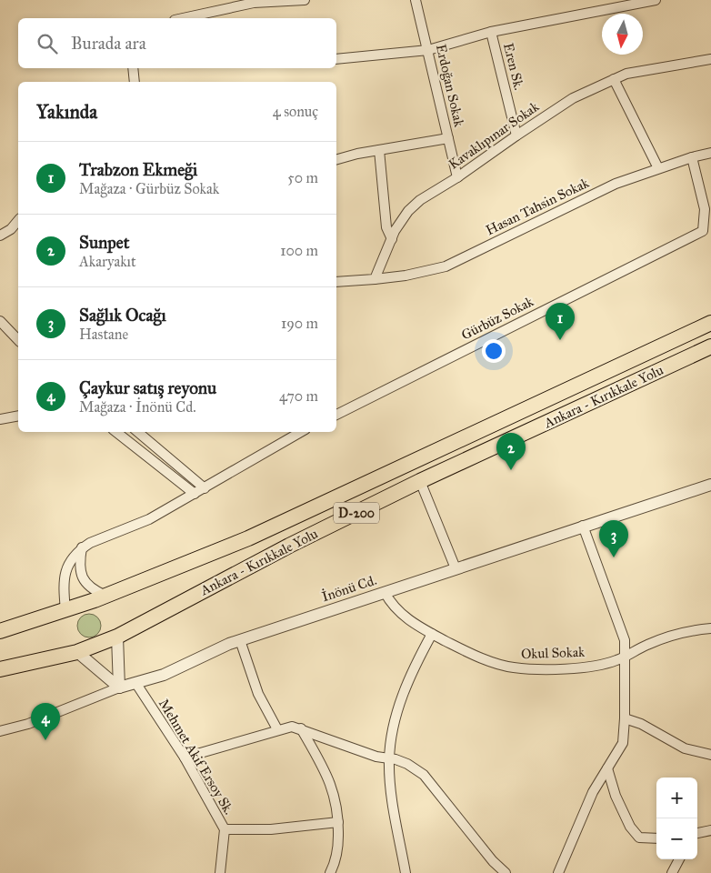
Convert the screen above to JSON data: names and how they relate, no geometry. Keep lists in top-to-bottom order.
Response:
{
  "streets": {
    "highway": ["Ankara - Kırıkkale Yolu", "D-200"],
    "street": [
      "Eren Sk.",
      "Erdoğan Sokak",
      "Kavaklıpınar Sokak",
      "Hasan Tahsin Sokak",
      "Gürbüz Sokak",
      "İnönü Cd.",
      "Okul Sokak",
      "Mehmet Akif Ersoy Sk."
    ]
  },
  "crossings": [
    ["Eren Sk.", "Kavaklıpınar Sokak"],
    ["Erdoğan Sokak", "Kavaklıpınar Sokak"],
    ["Kavaklıpınar Sokak", "Hasan Tahsin Sokak"],
    ["Hasan Tahsin Sokak", "Gürbüz Sokak"],
    ["İnönü Cd.", "Okul Sokak"],
    ["İnönü Cd.", "Mehmet Akif Ersoy Sk."]
  ],
  "north": "bottom",
  "page": {
    "search": "Burada ara",
    "heading": ["Yakında", "4 sonuç"],
    "list": [
      {
        "mark": "1",
        "name": "Trabzon Ekmeği",
        "note": "Mağaza · Gürbüz Sokak",
        "value": "50 m"
      },
      {
        "mark": "2",
        "name": "Sunpet",
        "note": "Akaryakıt",
        "value": "100 m"
      },
      {
        "mark": "3",
        "name": "Sağlık Ocağı",
        "note": "Hastane",
        "value": "190 m"
      },
      {
        "mark": "4",
        "name": "Çaykur satış reyonu",
        "note": "Mağaza · İnönü Cd.",
        "value": "470 m"
      }
    ],
    "pins": [
      "1",
      "2",
      "3",
      "4"
    ],
    "map_buttons": ["+", "−"]
  }
}
